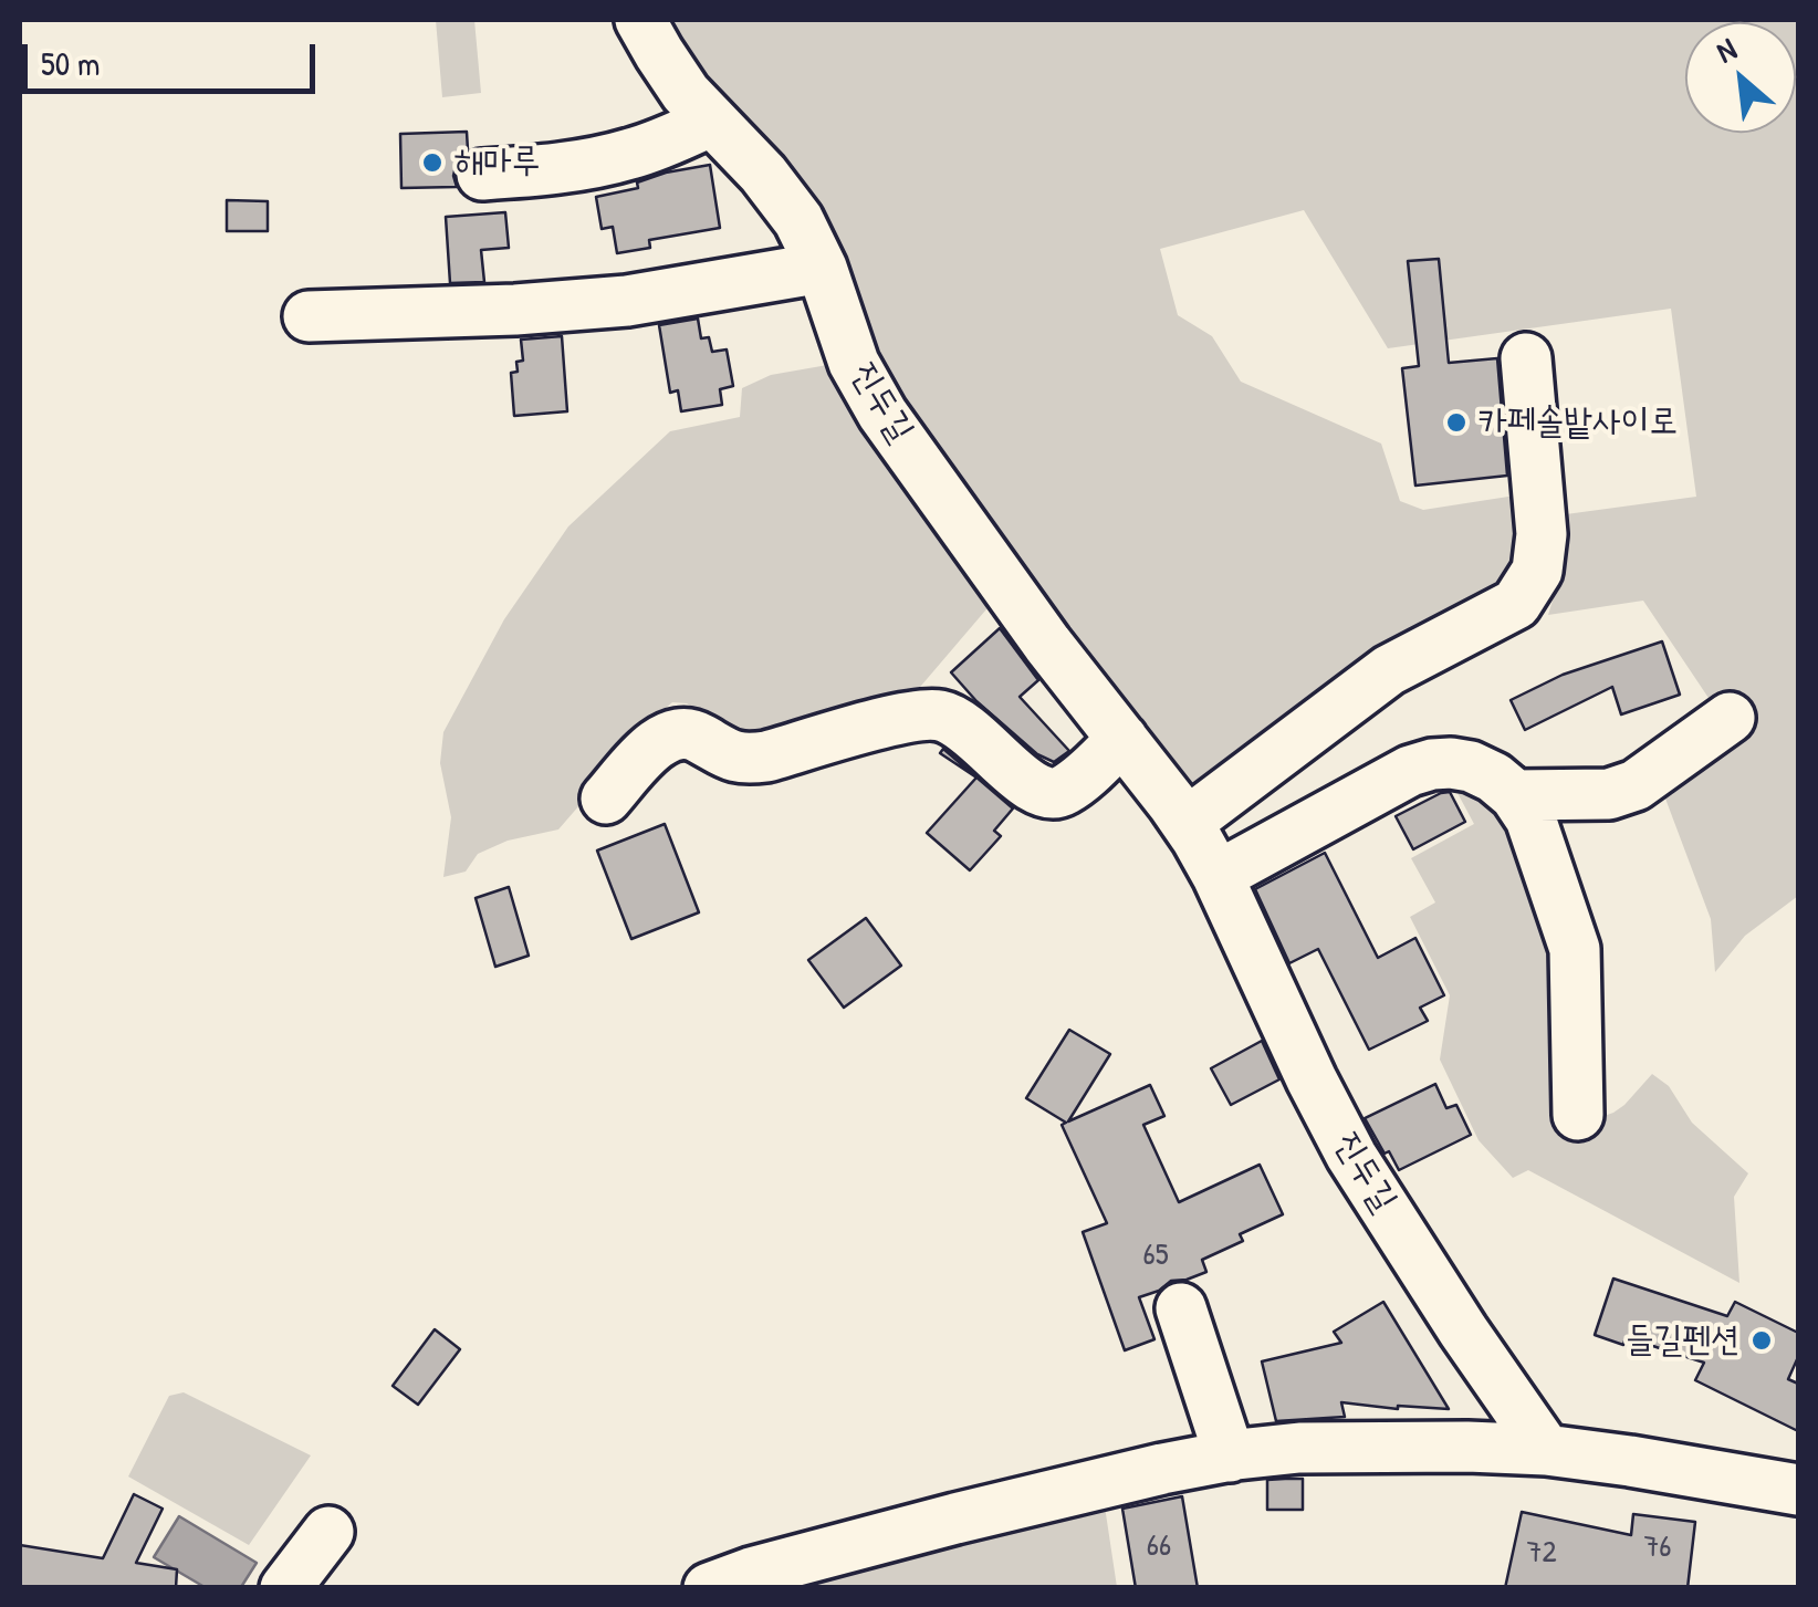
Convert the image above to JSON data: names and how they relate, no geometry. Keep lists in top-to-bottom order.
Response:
{
  "streets": {
    "street": ["진두길"]
  },
  "places": ["해마루", "카페솔밭사이로", "들길펜션"],
  "house_numbers": [
    "65",
    "66",
    "76",
    "72"
  ],
  "scale_bar": "50 m",
  "north": "top left"
}
